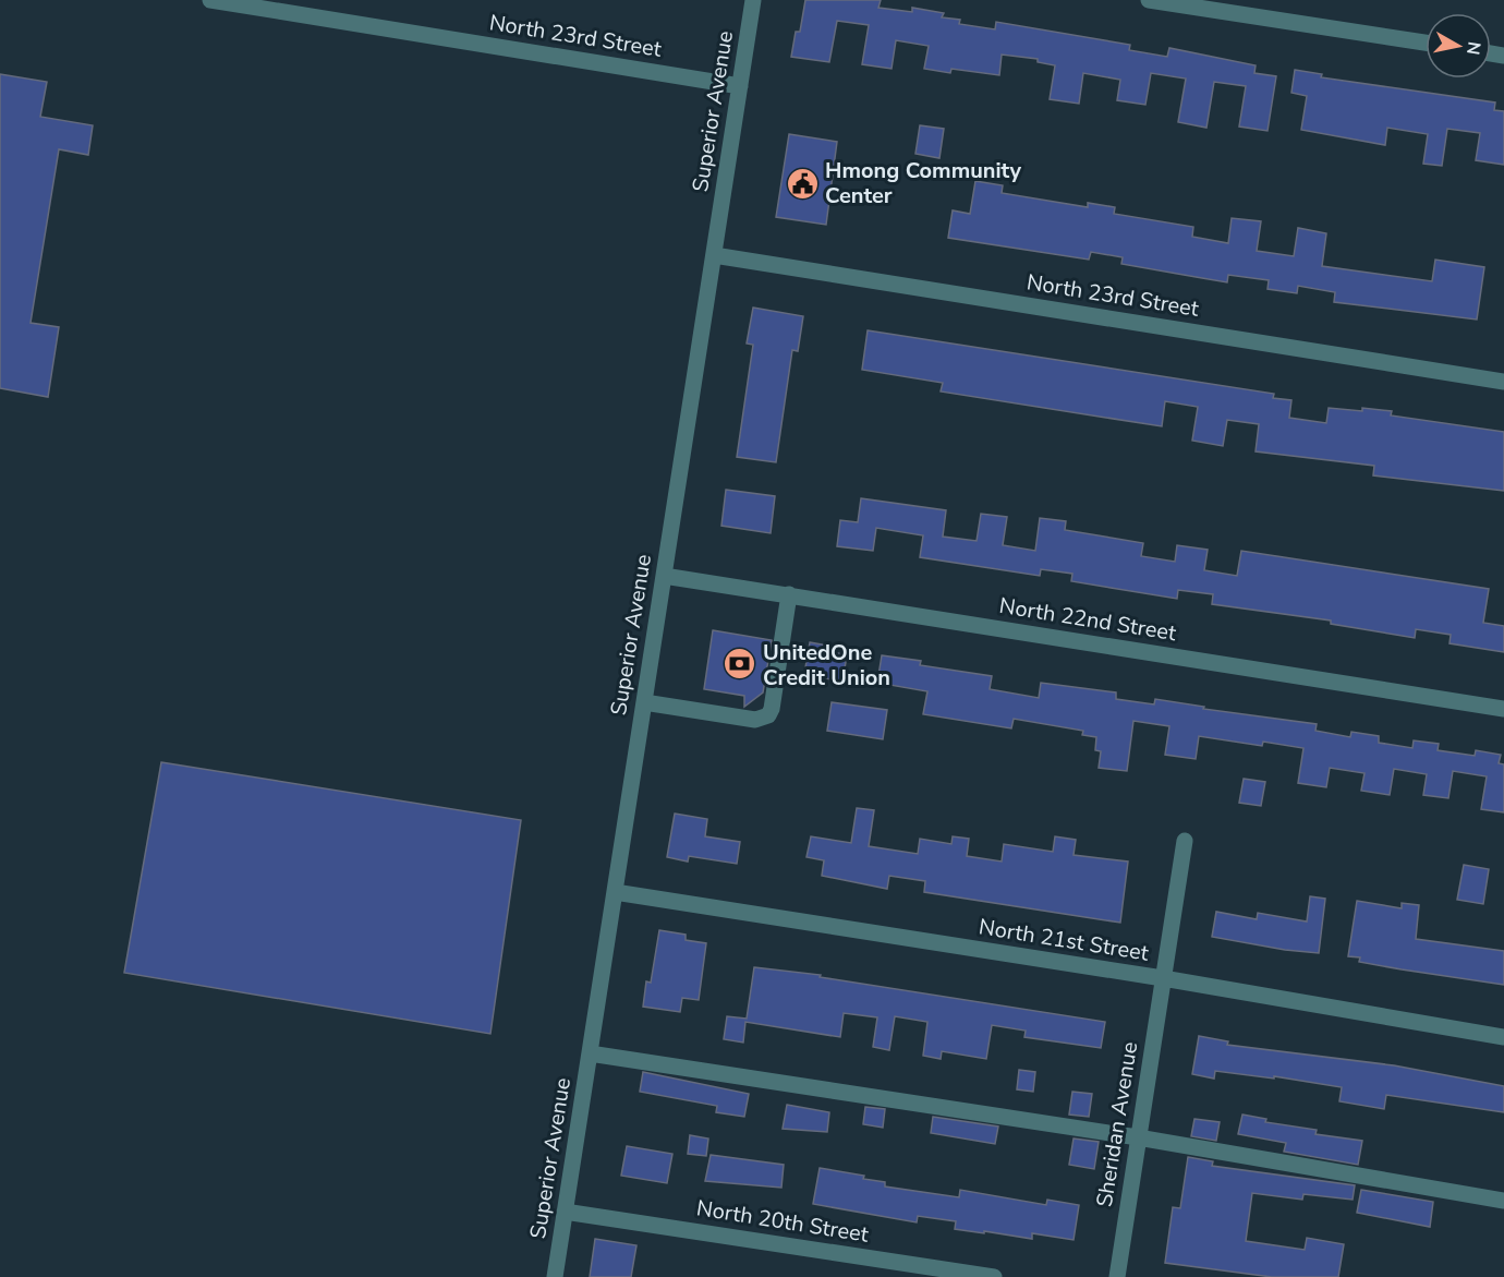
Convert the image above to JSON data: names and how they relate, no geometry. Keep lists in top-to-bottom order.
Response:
{
  "streets": {
    "street": [
      "North 23rd Street",
      "Superior Avenue",
      "North 22nd Street",
      "North 21st Street",
      "Sheridan Avenue",
      "North 20th Street"
    ]
  },
  "crossings": [
    ["North 23rd Street", "Superior Avenue"],
    ["Superior Avenue", "North 22nd Street"],
    ["Superior Avenue", "North 21st Street"],
    ["Superior Avenue", "North 20th Street"],
    ["North 21st Street", "Sheridan Avenue"]
  ],
  "places": {
    "public building": ["Hmong Community Center"],
    "bank": ["UnitedOne Credit Union"]
  },
  "north": "right"
}
